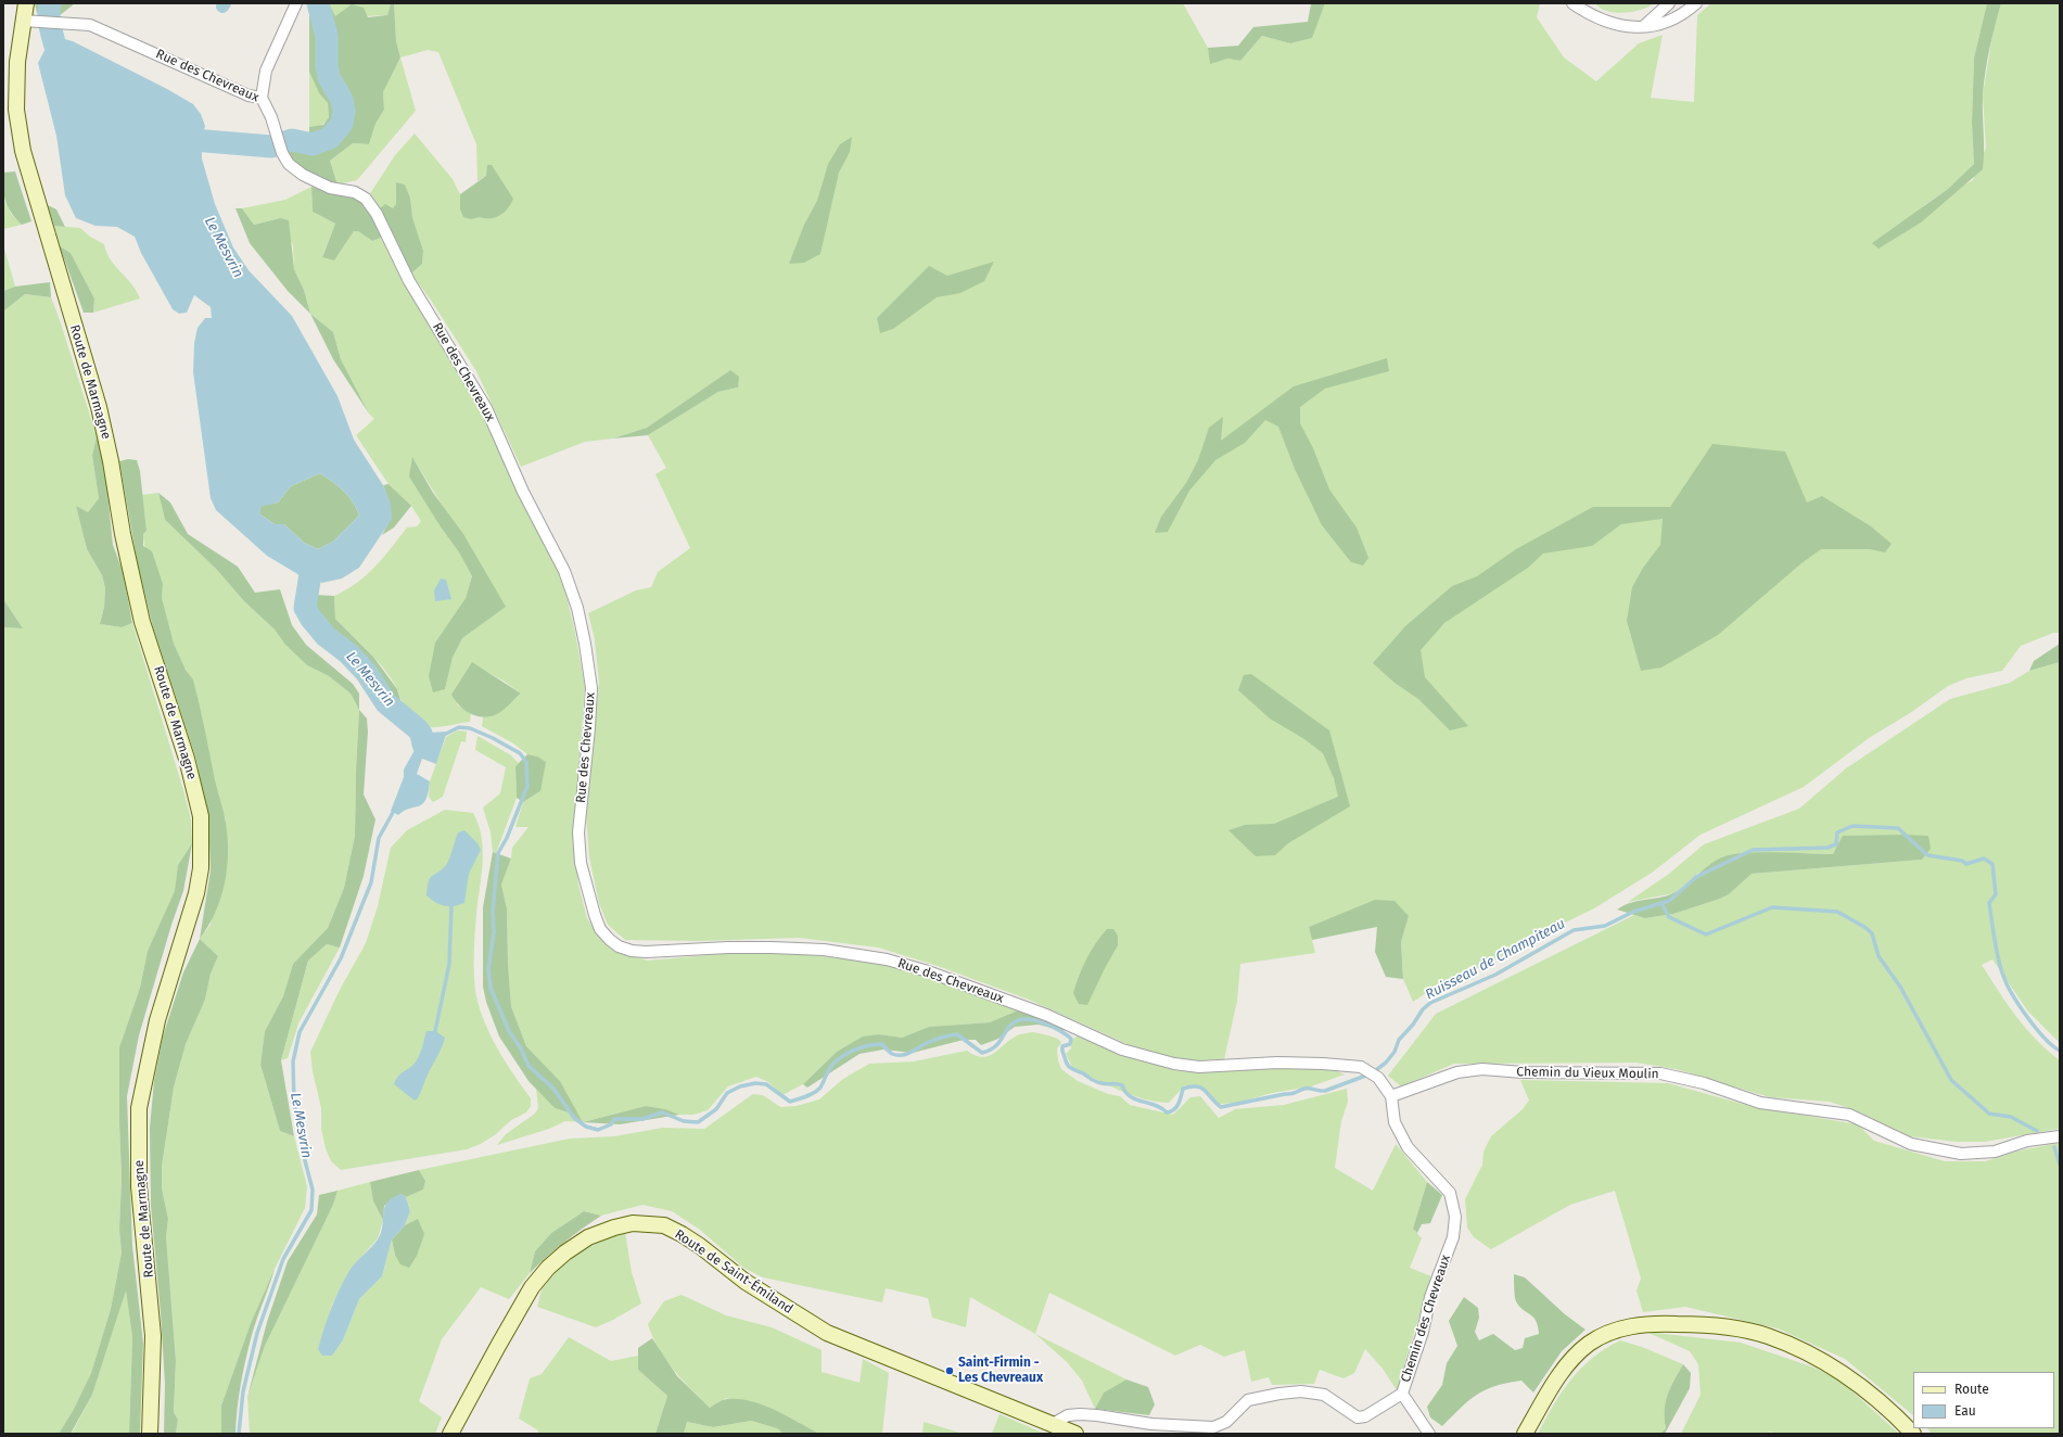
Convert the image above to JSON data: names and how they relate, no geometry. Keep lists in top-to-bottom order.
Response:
{
  "streets": {
    "main road": ["Route de Marmagne", "Route de Saint-Émiland"],
    "street": ["Rue des Chevreaux", "Chemin du Vieux Moulin", "Chemin des Chevreaux"]
  },
  "crossings": [
    ["Rue des Chevreaux", "Route de Marmagne"],
    ["Rue des Chevreaux", "Chemin du Vieux Moulin"],
    ["Rue des Chevreaux", "Chemin des Chevreaux"],
    ["Chemin du Vieux Moulin", "Chemin des Chevreaux"],
    ["Route de Saint-Émiland", "Chemin des Chevreaux"]
  ],
  "water": ["Le Mesvrin", "Ruisseau de Champiteau"],
  "places": ["Saint-Firmin - Les Chevreaux"],
  "legend": ["Route", "Eau"]
}
